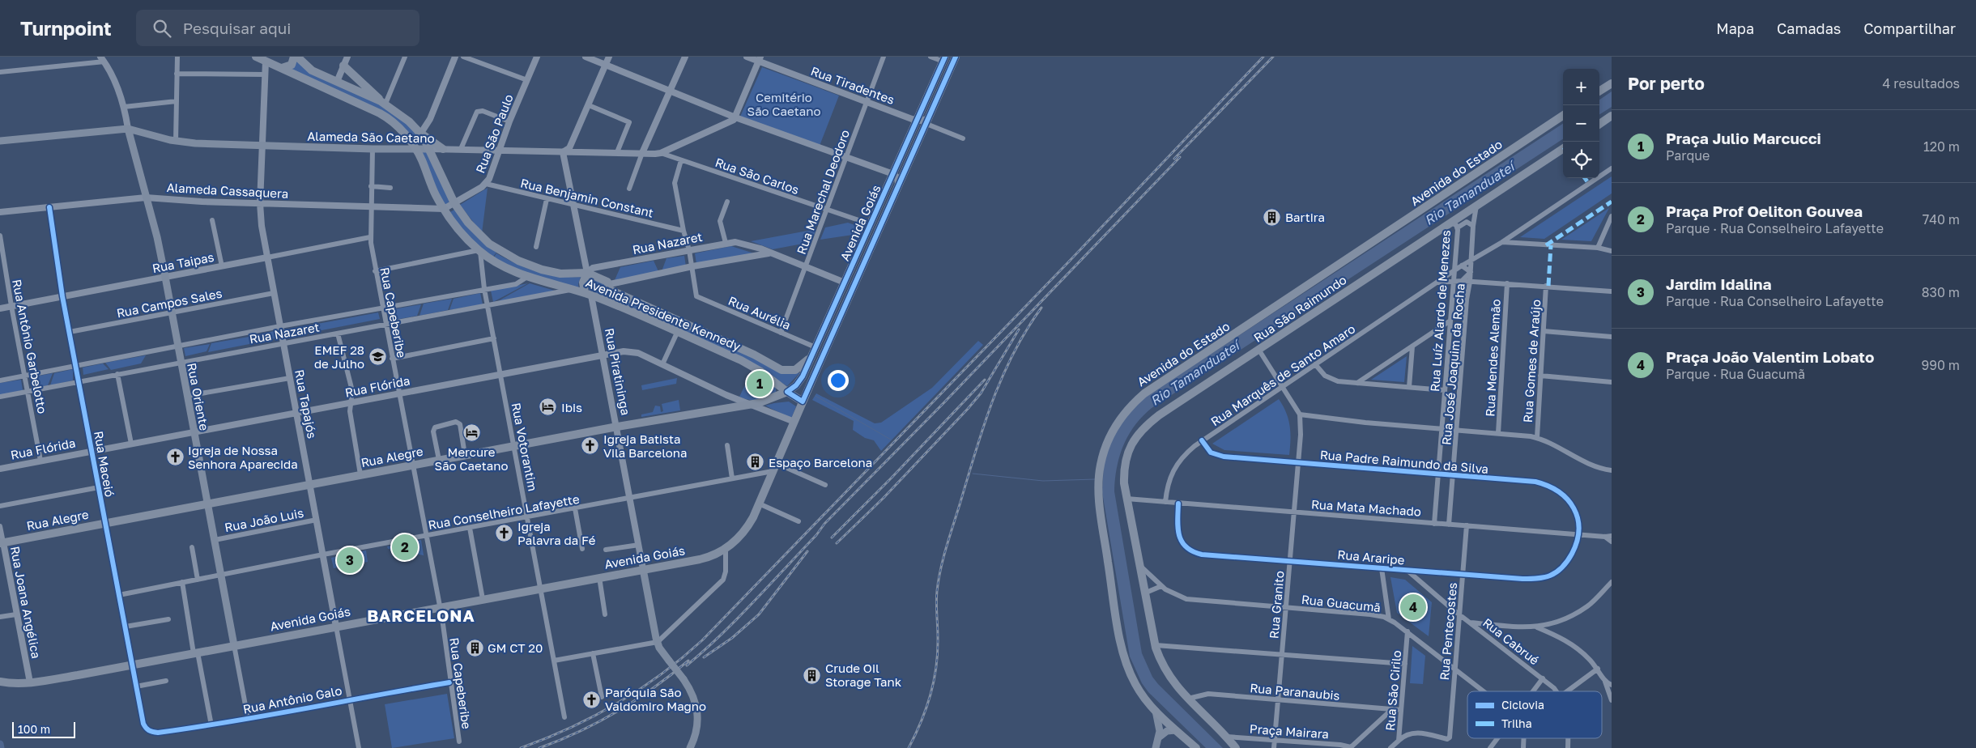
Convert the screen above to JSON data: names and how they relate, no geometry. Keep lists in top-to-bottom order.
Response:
{
  "streets": {
    "highway": ["Avenida do Estado", "Rua São Raimundo"],
    "main road": [
      "Alameda São Caetano",
      "Avenida Goiás",
      "Avenida Presidente Kennedy",
      "Rua Piratininga",
      "Rua Oriente",
      "Rua Alegre"
    ],
    "street": [
      "Rua Tiradentes",
      "Rua São Paulo",
      "Rua São Carlos",
      "Alameda Cassaquera",
      "Rua Marechal Deodoro",
      "Rua Benjamin Constant",
      "Rua Nazaret",
      "Rua Taipas",
      "Rua Campos Sales",
      "Rua Luíz Alardo de Menezes",
      "Rua Capeberibe",
      "Rua Aurélia",
      "Rua Antônio Garbelotto",
      "Rua Mendes Alemão",
      "Rua Gomes de Araújo",
      "Rua José Joaquim da Rocha",
      "Rua Marquês de Santo Amaro",
      "Rua Flórida",
      "Rua Tapajós",
      "Rua Votorantim",
      "Rua Padre Raimundo da Silva",
      "Rua Maceió",
      "Rua Mata Machado",
      "Rua Conselheiro Lafayette",
      "Rua João Luis",
      "Rua Araripe",
      "Rua Joana Angélica",
      "Rua Guacumã",
      "Rua Granito",
      "Rua Pentecostes",
      "Rua Cabrué",
      "Rua São Cirilo",
      "Rua Paranaubis",
      "Rua Antônio Galo",
      "Praça Mairara"
    ]
  },
  "crossings": [
    ["Rua Tiradentes", "Rua Marechal Deodoro"],
    ["Rua Tiradentes", "Avenida Goiás"],
    ["Rua São Paulo", "Alameda São Caetano"],
    ["Rua São Paulo", "Rua Benjamin Constant"],
    ["Rua São Paulo", "Avenida Presidente Kennedy"],
    ["Alameda São Caetano", "Rua São Carlos"],
    ["Alameda São Caetano", "Rua Capeberibe"],
    ["Alameda São Caetano", "Avenida Presidente Kennedy"],
    ["Alameda São Caetano", "Rua Oriente"],
    ["Alameda São Caetano", "Rua Tapajós"],
    ["Rua São Carlos", "Rua Marechal Deodoro"],
    ["Rua São Carlos", "Avenida Goiás"],
    ["Alameda Cassaquera", "Rua Capeberibe"],
    ["Alameda Cassaquera", "Avenida Presidente Kennedy"],
    ["Alameda Cassaquera", "Rua Oriente"],
    ["Alameda Cassaquera", "Rua Tapajós"],
    ["Alameda Cassaquera", "Rua Maceió"],
    ["Rua Marechal Deodoro", "Rua Nazaret"],
    ["Rua Marechal Deodoro", "Rua Aurélia"],
    ["Avenida Goiás", "Rua Nazaret"],
    ["Avenida Goiás", "Rua Capeberibe"],
    ["Avenida Goiás", "Rua Aurélia"],
    ["Avenida Goiás", "Avenida Presidente Kennedy"],
    ["Avenida Goiás", "Rua Piratininga"],
    ["Avenida Goiás", "Rua Flórida"],
    ["Avenida Goiás", "Rua Oriente"],
    ["Avenida Goiás", "Rua Tapajós"],
    ["Avenida Goiás", "Rua Votorantim"],
    ["Avenida Goiás", "Rua Alegre"],
    ["Avenida Goiás", "Rua Maceió"],
    ["Avenida Goiás", "Rua Conselheiro Lafayette"],
    ["Avenida Goiás", "Rua Joana Angélica"],
    ["Rua Nazaret", "Rua Capeberibe"],
    ["Rua Nazaret", "Avenida Presidente Kennedy"],
    ["Rua Nazaret", "Rua Antônio Garbelotto"],
    ["Rua Nazaret", "Rua Oriente"],
    ["Rua Nazaret", "Rua Tapajós"],
    ["Rua Nazaret", "Rua Votorantim"],
    ["Rua Nazaret", "Rua Maceió"],
    ["Rua Taipas", "Rua Capeberibe"],
    ["Rua Taipas", "Rua Antônio Garbelotto"],
    ["Rua Taipas", "Rua Oriente"],
    ["Rua Taipas", "Rua Tapajós"],
    ["Rua Taipas", "Rua Maceió"],
    ["Rua Campos Sales", "Rua Oriente"],
    ["Rua Campos Sales", "Rua Tapajós"],
    ["Rua Campos Sales", "Rua Maceió"],
    ["Rua São Raimundo", "Rua Luíz Alardo de Menezes"],
    ["Rua São Raimundo", "Rua José Joaquim da Rocha"],
    ["Rua São Raimundo", "Rua Mata Machado"],
    ["Rua São Raimundo", "Rua Guacumã"],
    ["Rua São Raimundo", "Rua Paranaubis"],
    ["Rua São Raimundo", "Praça Mairara"],
    ["Rua Luíz Alardo de Menezes", "Rua Marquês de Santo Amaro"],
    ["Rua Luíz Alardo de Menezes", "Rua Padre Raimundo da Silva"],
    ["Rua Luíz Alardo de Menezes", "Rua Mata Machado"],
    ["Rua Capeberibe", "Rua Flórida"],
    ["Rua Capeberibe", "Rua Alegre"],
    ["Rua Capeberibe", "Rua Conselheiro Lafayette"],
    ["Rua Capeberibe", "Rua Antônio Galo"],
    ["Rua Aurélia", "Avenida Presidente Kennedy"],
    ["Avenida Presidente Kennedy", "Rua Piratininga"],
    ["Avenida Presidente Kennedy", "Rua Tapajós"],
    ["Avenida Presidente Kennedy", "Rua Votorantim"],
    ["Avenida Presidente Kennedy", "Rua Alegre"],
    ["Rua Antônio Garbelotto", "Rua Flórida"],
    ["Rua Mendes Alemão", "Rua Marquês de Santo Amaro"],
    ["Rua Gomes de Araújo", "Rua Marquês de Santo Amaro"],
    ["Rua José Joaquim da Rocha", "Rua Marquês de Santo Amaro"],
    ["Rua José Joaquim da Rocha", "Rua Padre Raimundo da Silva"],
    ["Rua José Joaquim da Rocha", "Rua Mata Machado"],
    ["Rua Piratininga", "Rua Flórida"],
    ["Rua Piratininga", "Rua Alegre"],
    ["Rua Piratininga", "Rua Conselheiro Lafayette"],
    ["Rua Marquês de Santo Amaro", "Rua Padre Raimundo da Silva"],
    ["Rua Marquês de Santo Amaro", "Rua Mata Machado"],
    ["Rua Flórida", "Rua Oriente"],
    ["Rua Flórida", "Rua Tapajós"],
    ["Rua Flórida", "Rua Votorantim"],
    ["Rua Flórida", "Rua Alegre"],
    ["Rua Flórida", "Rua Maceió"],
    ["Rua Oriente", "Rua Alegre"],
    ["Rua Oriente", "Rua Conselheiro Lafayette"],
    ["Rua Oriente", "Rua João Luis"],
    ["Rua Oriente", "Rua Antônio Galo"],
    ["Rua Tapajós", "Rua Alegre"],
    ["Rua Tapajós", "Rua Conselheiro Lafayette"],
    ["Rua Tapajós", "Rua João Luis"],
    ["Rua Tapajós", "Rua Antônio Galo"],
    ["Rua Votorantim", "Rua Alegre"],
    ["Rua Votorantim", "Rua Conselheiro Lafayette"],
    ["Rua Alegre", "Rua Maceió"],
    ["Rua Alegre", "Rua Joana Angélica"],
    ["Rua Padre Raimundo da Silva", "Rua Mata Machado"],
    ["Rua Padre Raimundo da Silva", "Rua Araripe"],
    ["Rua Padre Raimundo da Silva", "Rua Granito"],
    ["Rua Maceió", "Rua Conselheiro Lafayette"],
    ["Rua Maceió", "Rua Antônio Galo"],
    ["Rua Mata Machado", "Rua Araripe"],
    ["Rua Mata Machado", "Rua Granito"],
    ["Rua Mata Machado", "Rua Pentecostes"],
    ["Rua Araripe", "Rua Granito"],
    ["Rua Araripe", "Rua Pentecostes"],
    ["Rua Araripe", "Rua Cabrué"],
    ["Rua Guacumã", "Rua Granito"],
    ["Rua Guacumã", "Rua Pentecostes"],
    ["Rua Guacumã", "Rua São Cirilo"],
    ["Rua Granito", "Rua Paranaubis"],
    ["Rua Granito", "Praça Mairara"],
    ["Rua Pentecostes", "Rua Cabrué"],
    ["Rua Pentecostes", "Rua São Cirilo"],
    ["Rua São Cirilo", "Rua Paranaubis"]
  ],
  "districts": ["BARCELONA"],
  "water": ["Rio Tamanduateí"],
  "parks": ["Cemitério São Caetano"],
  "places": {
    "building": [
      "Bartira",
      "Espaço Barcelona",
      "GM CT 20",
      "Crude Oil Storage Tank"
    ],
    "school or university": ["EMEF 28 de Julho"],
    "hotel": ["Ibis", "Mercure São Caetano"],
    "church": [
      "Igreja Batista Vila Barcelona",
      "Igreja de Nossa Senhora Aparecida",
      "Igreja Palavra da Fé",
      "Paróquia São Valdomiro Magno"
    ]
  },
  "legend": ["Ciclovia", "Trilha"],
  "scale_bar": "100 m",
  "page": {
    "header": "Turnpoint",
    "search": "Pesquisar aqui",
    "nav": ["Mapa", "Camadas", "Compartilhar"],
    "heading": ["Por perto", "4 resultados"],
    "map_buttons": ["+", "−"],
    "list": [
      {
        "mark": "1",
        "name": "Praça Julio Marcucci",
        "note": "Parque",
        "value": "120 m"
      },
      {
        "mark": "2",
        "name": "Praça Prof Oeliton Gouvea",
        "note": "Parque · Rua Conselheiro Lafayette",
        "value": "740 m"
      },
      {
        "mark": "3",
        "name": "Jardim Idalina",
        "note": "Parque · Rua Conselheiro Lafayette",
        "value": "830 m"
      },
      {
        "mark": "4",
        "name": "Praça João Valentim Lobato",
        "note": "Parque · Rua Guacumã",
        "value": "990 m"
      }
    ],
    "pins": [
      "1",
      "2",
      "3",
      "4"
    ],
    "scale": "100 m"
  }
}
